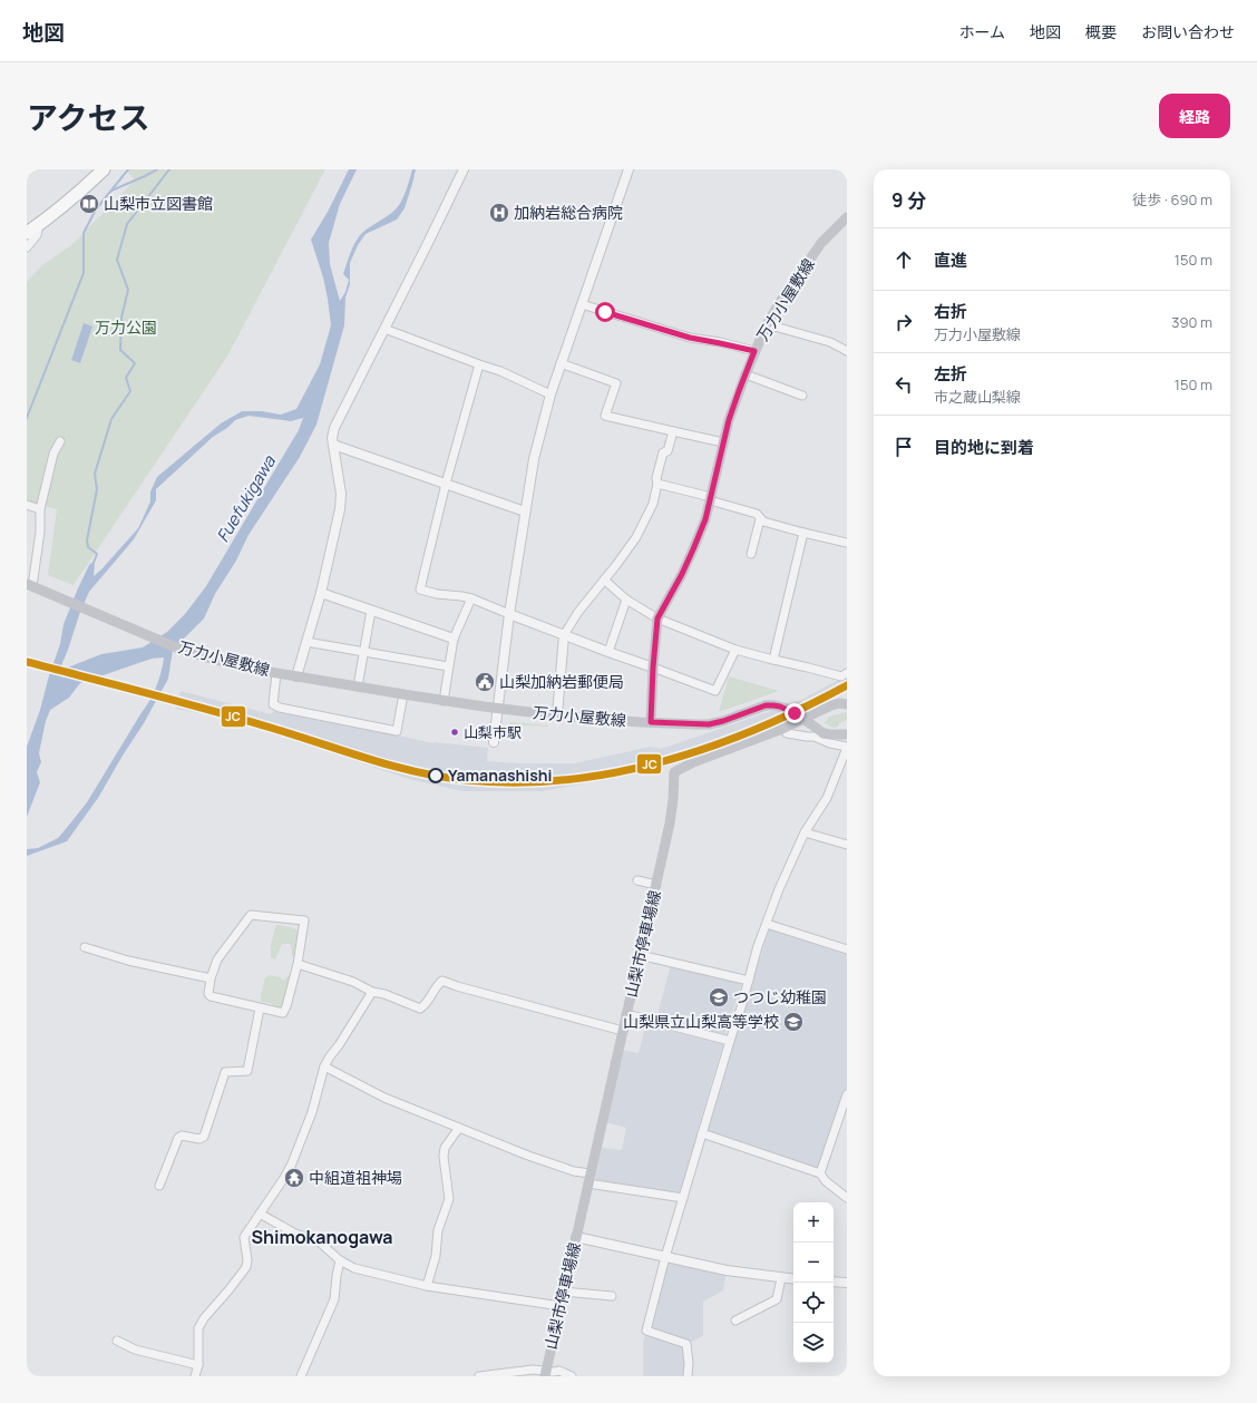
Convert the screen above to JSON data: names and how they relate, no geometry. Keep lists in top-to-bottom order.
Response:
{
  "streets": {
    "main road": ["万力小屋敷線", "山梨市停車場線"]
  },
  "districts": ["Shimokanogawa"],
  "water": ["Fuefukigawa"],
  "parks": ["万力公園"],
  "places": {
    "library": ["山梨市立図書館"],
    "hospital": ["加納岩総合病院"],
    "public building": ["山梨加納岩郵便局"],
    "other": ["山梨市駅", "Yamanashishi"],
    "school or university": ["つつじ幼稚園", "山梨県立山梨高等学校"],
    "temple": ["中組道祖神場"]
  },
  "lines": ["transit line JC"],
  "page": {
    "header": "地図",
    "nav": [
      "ホーム",
      "地図",
      "概要",
      "お問い合わせ"
    ],
    "title": "アクセス",
    "buttons": "経路",
    "heading": ["9 分", "徒歩 · 690 m"],
    "list": [
      ["直進", "150 m"],
      ["右折", "万力小屋敷線", "390 m"],
      ["左折", "市之蔵山梨線", "150 m"],
      "目的地に到着"
    ],
    "map_buttons": ["+", "−"]
  }
}
